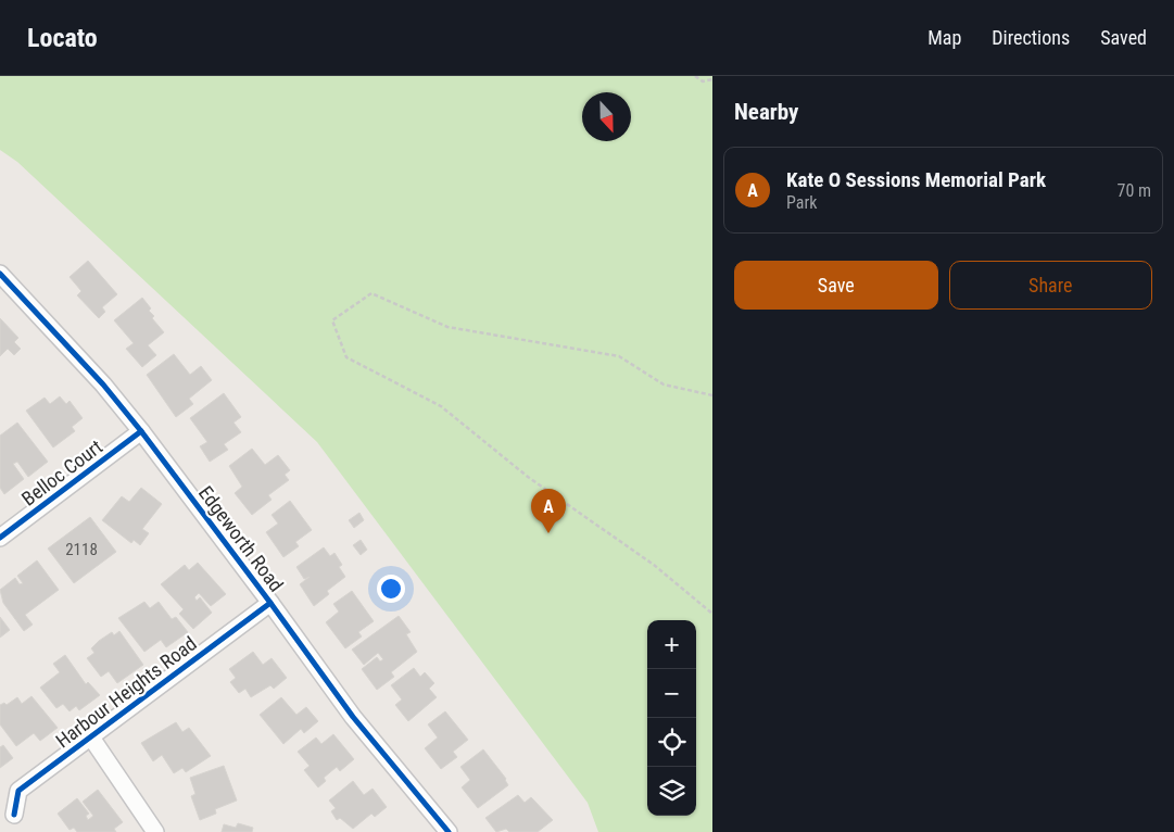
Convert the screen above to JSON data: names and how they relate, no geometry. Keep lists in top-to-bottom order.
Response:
{
  "streets": {
    "street": ["Belloc Court", "Edgeworth Road", "Harbour Heights Road"]
  },
  "crossings": [
    ["Belloc Court", "Edgeworth Road"],
    ["Edgeworth Road", "Harbour Heights Road"]
  ],
  "house_numbers": ["2118"],
  "north": "bottom",
  "page": {
    "header": "Locato",
    "nav": ["Map", "Directions", "Saved"],
    "heading": "Nearby",
    "list": [
      {
        "mark": "A",
        "name": "Kate O Sessions Memorial Park",
        "note": "Park",
        "value": "70 m"
      }
    ],
    "buttons": ["Save", "Share"],
    "pins": "A",
    "map_buttons": ["+", "−"]
  }
}
